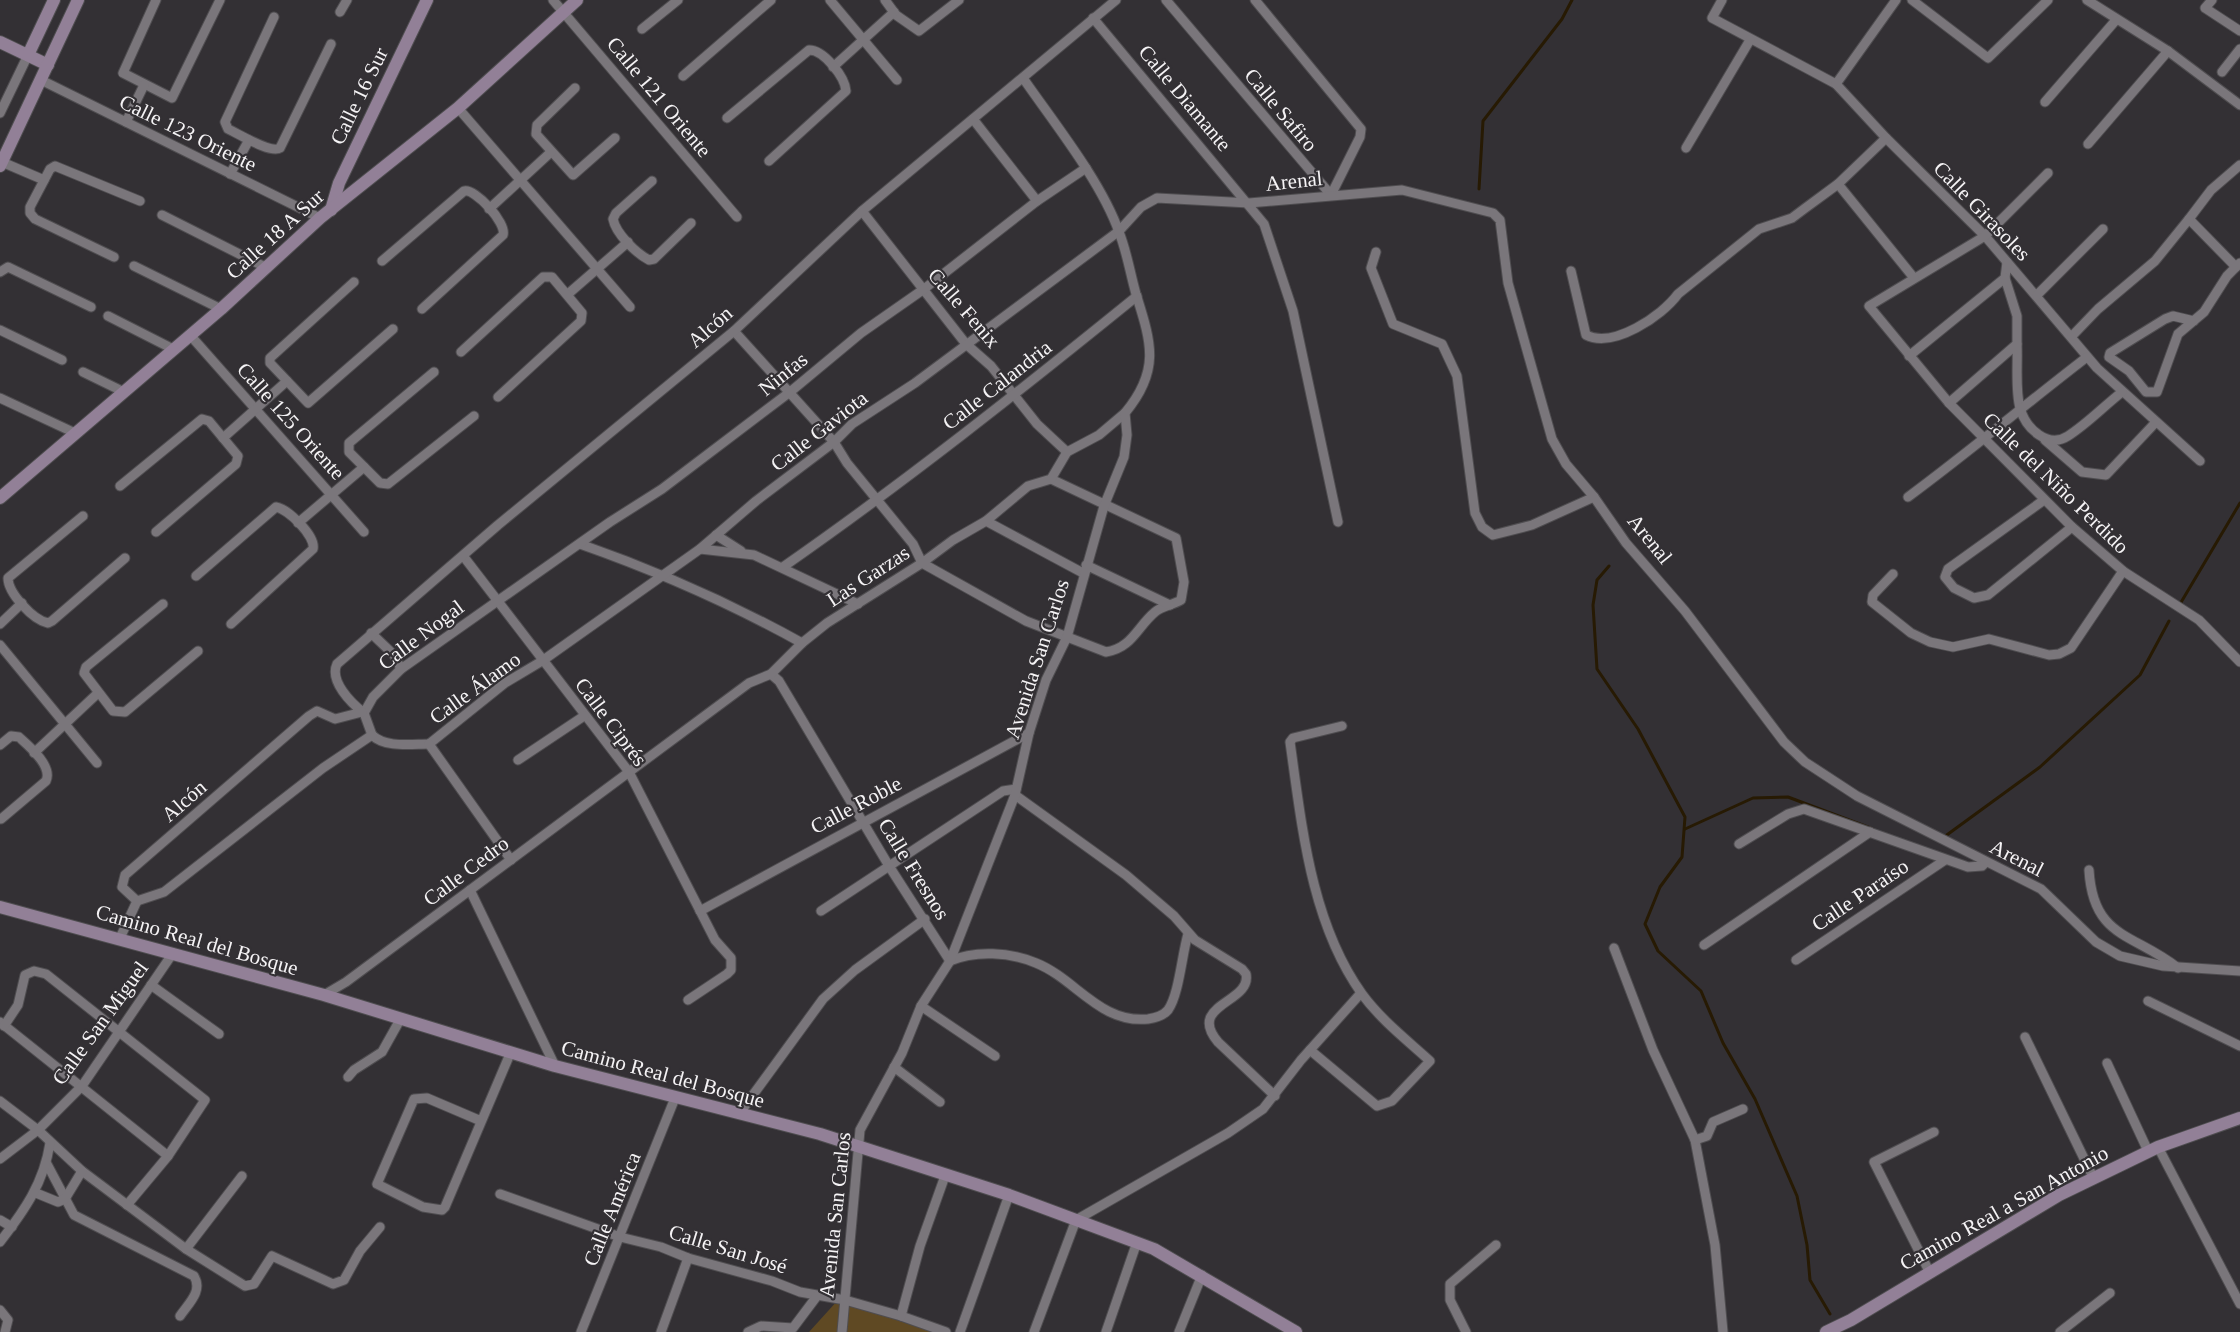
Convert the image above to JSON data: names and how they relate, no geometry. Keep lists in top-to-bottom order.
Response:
{
  "streets": {
    "street": [
      "Calle 16 Sur",
      "Calle 121 Oriente",
      "Calle Diamante",
      "Calle Safiro",
      "Calle 123 Oriente",
      "Arenal",
      "Calle Girasoles",
      "Calle 18 A Sur",
      "Calle Fenix",
      "Alcón",
      "Ninfas",
      "Calle Calandria",
      "Calle 125 Oriente",
      "Calle Gaviota",
      "Calle del Niño Perdido",
      "Las Garzas",
      "Calle Nogal",
      "Avenida San Carlos",
      "Calle Álamo",
      "Calle Ciprés",
      "Calle Roble",
      "Calle Fresnos",
      "Calle Cedro",
      "Calle Paraíso",
      "Camino Real del Bosque",
      "Calle San Miguel",
      "Camino Real a San Antonio",
      "Calle América",
      "Calle San José"
    ]
  },
  "crossings": [
    ["Calle 16 Sur", "Calle 18 A Sur"],
    ["Calle 121 Oriente", "Calle 18 A Sur"],
    ["Calle Diamante", "Arenal"],
    ["Calle Diamante", "Alcón"],
    ["Calle Safiro", "Arenal"],
    ["Calle 123 Oriente", "Calle 18 A Sur"],
    ["Arenal", "Calle Gaviota"],
    ["Calle 18 A Sur", "Calle 125 Oriente"],
    ["Calle Fenix", "Alcón"],
    ["Calle Fenix", "Ninfas"],
    ["Calle Fenix", "Calle Calandria"],
    ["Calle Fenix", "Calle Gaviota"],
    ["Alcón", "Calle Nogal"],
    ["Alcón", "Calle Ciprés"],
    ["Ninfas", "Calle Nogal"],
    ["Ninfas", "Calle Ciprés"],
    ["Calle Gaviota", "Calle Álamo"],
    ["Calle Gaviota", "Calle Ciprés"],
    ["Las Garzas", "Calle Ciprés"],
    ["Las Garzas", "Calle Fresnos"],
    ["Las Garzas", "Calle Cedro"],
    ["Calle Nogal", "Calle Ciprés"],
    ["Avenida San Carlos", "Calle Roble"],
    ["Avenida San Carlos", "Calle Fresnos"],
    ["Avenida San Carlos", "Camino Real del Bosque"],
    ["Avenida San Carlos", "Calle San José"],
    ["Calle Álamo", "Calle Ciprés"],
    ["Calle Ciprés", "Calle Roble"],
    ["Calle Ciprés", "Calle Cedro"],
    ["Calle Roble", "Calle Fresnos"],
    ["Calle Cedro", "Camino Real del Bosque"],
    ["Camino Real del Bosque", "Calle San Miguel"],
    ["Camino Real del Bosque", "Calle América"],
    ["Calle América", "Calle San José"]
  ]
}
